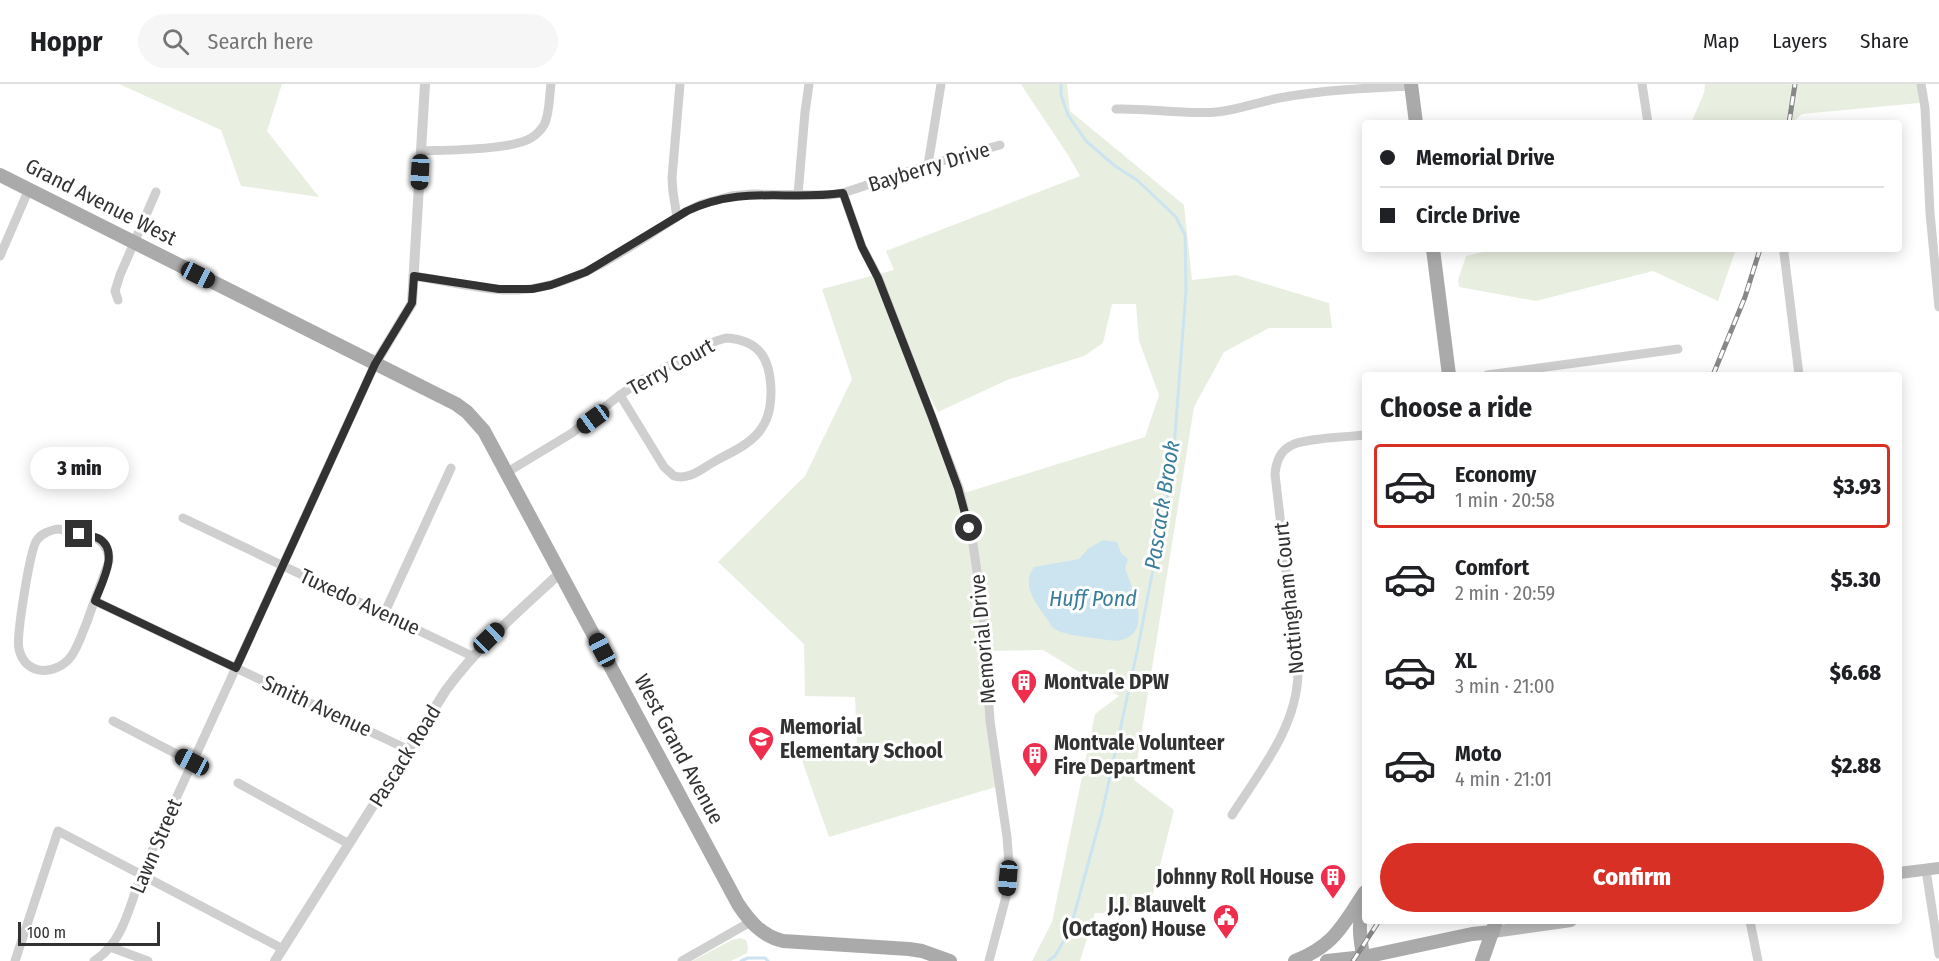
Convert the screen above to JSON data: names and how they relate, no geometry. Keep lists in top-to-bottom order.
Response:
{
  "streets": {
    "main road": ["Grand Avenue West", "West Grand Avenue"],
    "street": [
      "Bayberry Drive",
      "Terry Court",
      "Nottingham Court",
      "Tuxedo Avenue",
      "Memorial Drive",
      "Smith Avenue",
      "Pascack Road",
      "Lawn Street"
    ]
  },
  "crossings": [
    ["Bayberry Drive", "Memorial Drive"],
    ["Grand Avenue West", "West Grand Avenue"],
    ["Grand Avenue West", "Lawn Street"],
    ["Terry Court", "West Grand Avenue"],
    ["Tuxedo Avenue", "Pascack Road"],
    ["Tuxedo Avenue", "Lawn Street"],
    ["Smith Avenue", "Pascack Road"],
    ["Smith Avenue", "Lawn Street"],
    ["West Grand Avenue", "Pascack Road"],
    ["West Grand Avenue", "Lawn Street"]
  ],
  "water": ["Pascack Brook", "Huff Pond"],
  "places": {
    "building": ["Montvale DPW", "Montvale Volunteer Fire Department", "Johnny Roll House"],
    "school or university": ["Memorial Elementary School"],
    "public building": ["J.J. Blauvelt (Octagon) House"]
  },
  "scale_bar": "100 m",
  "page": {
    "header": "Hoppr",
    "search": "Search here",
    "nav": ["Map", "Layers", "Share"],
    "banner": ["Memorial Drive", "Circle Drive"],
    "heading": "Choose a ride",
    "list": [
      {
        "name": "Economy",
        "note": "1 min · 20:58",
        "value": "$3.93"
      },
      {
        "name": "Comfort",
        "note": "2 min · 20:59",
        "value": "$5.30"
      },
      {
        "name": "XL",
        "note": "3 min · 21:00",
        "value": "$6.68"
      },
      {
        "name": "Moto",
        "note": "4 min · 21:01",
        "value": "$2.88"
      }
    ],
    "bubble": "3 min",
    "buttons": "Confirm",
    "scale": "100 m"
  }
}
